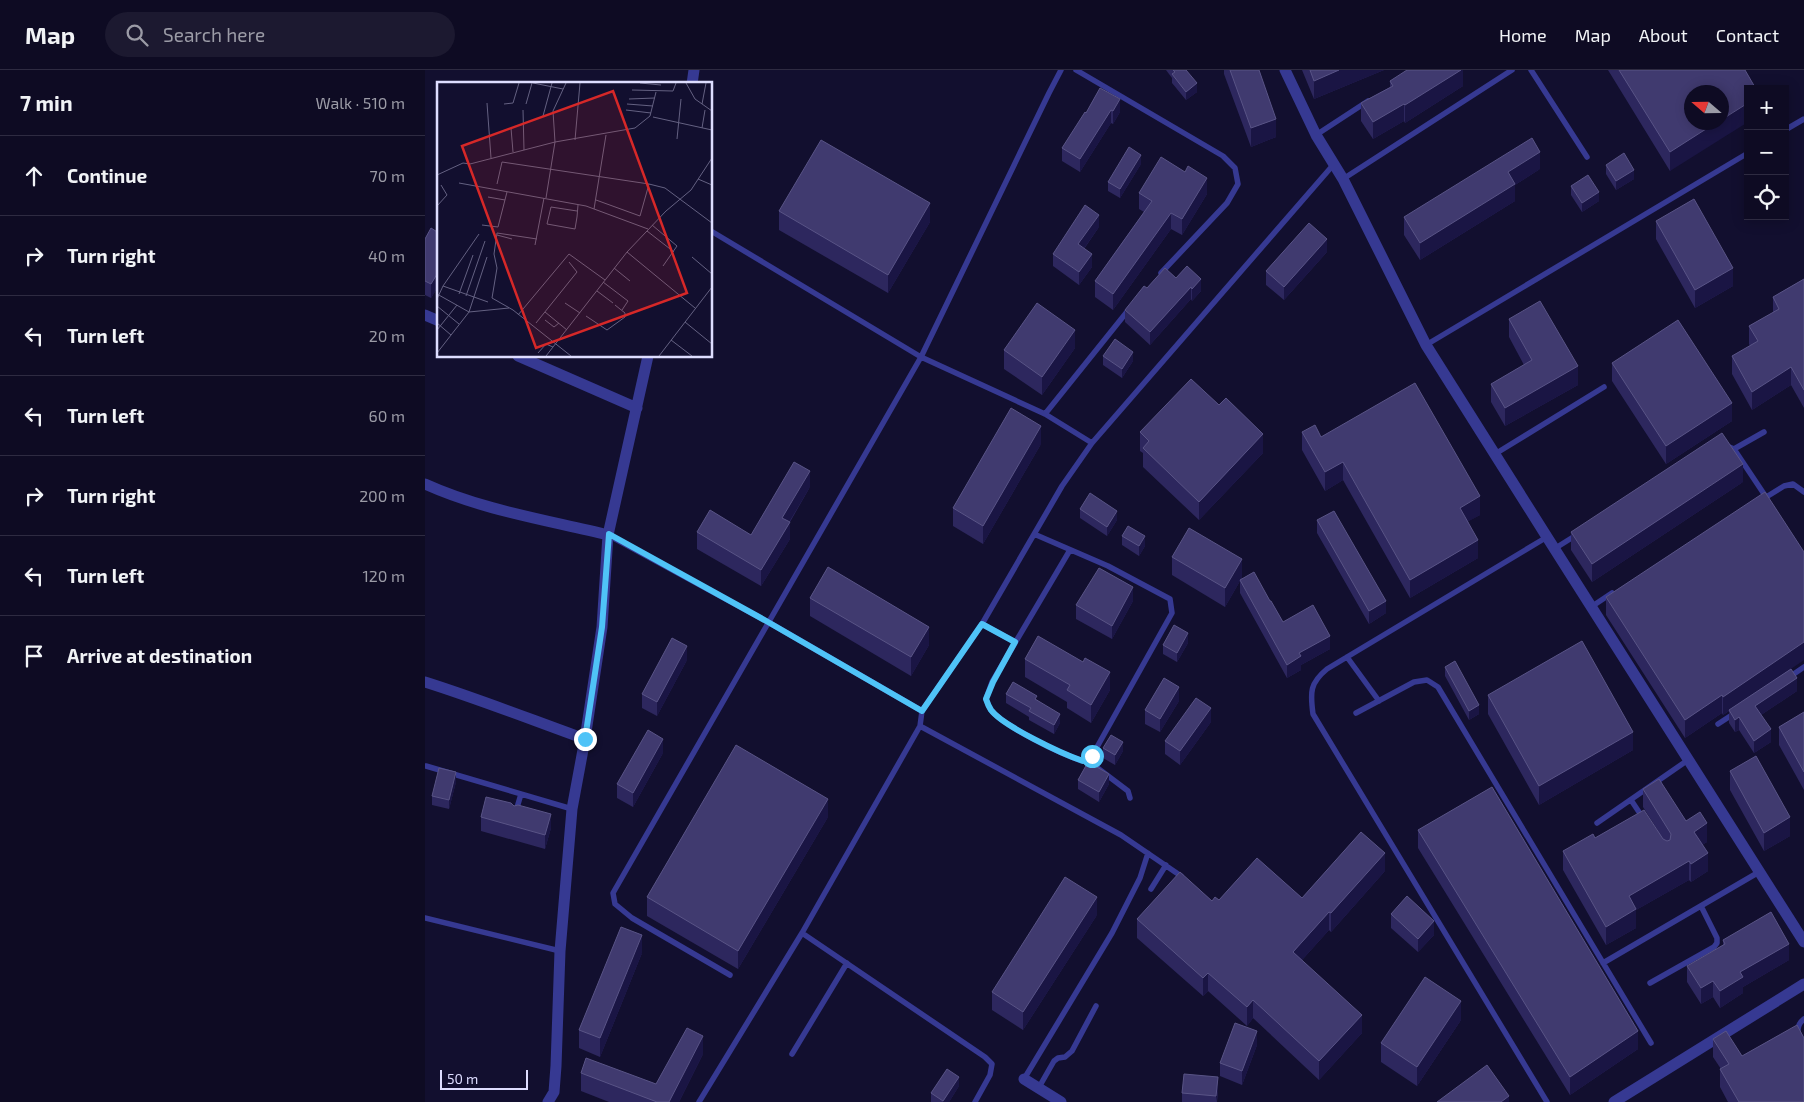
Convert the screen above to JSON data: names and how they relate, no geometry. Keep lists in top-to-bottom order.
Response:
{
  "scale_bar": "50 m",
  "north": "left",
  "page": {
    "header": "Map",
    "search": "Search here",
    "nav": [
      "Home",
      "Map",
      "About",
      "Contact"
    ],
    "heading": ["7 min", "Walk · 510 m"],
    "map_buttons": ["+", "−"],
    "list": [
      ["Continue", "70 m"],
      ["Turn right", "40 m"],
      ["Turn left", "20 m"],
      ["Turn left", "60 m"],
      ["Turn right", "200 m"],
      ["Turn left", "120 m"],
      "Arrive at destination"
    ],
    "scale": "50 m"
  }
}
